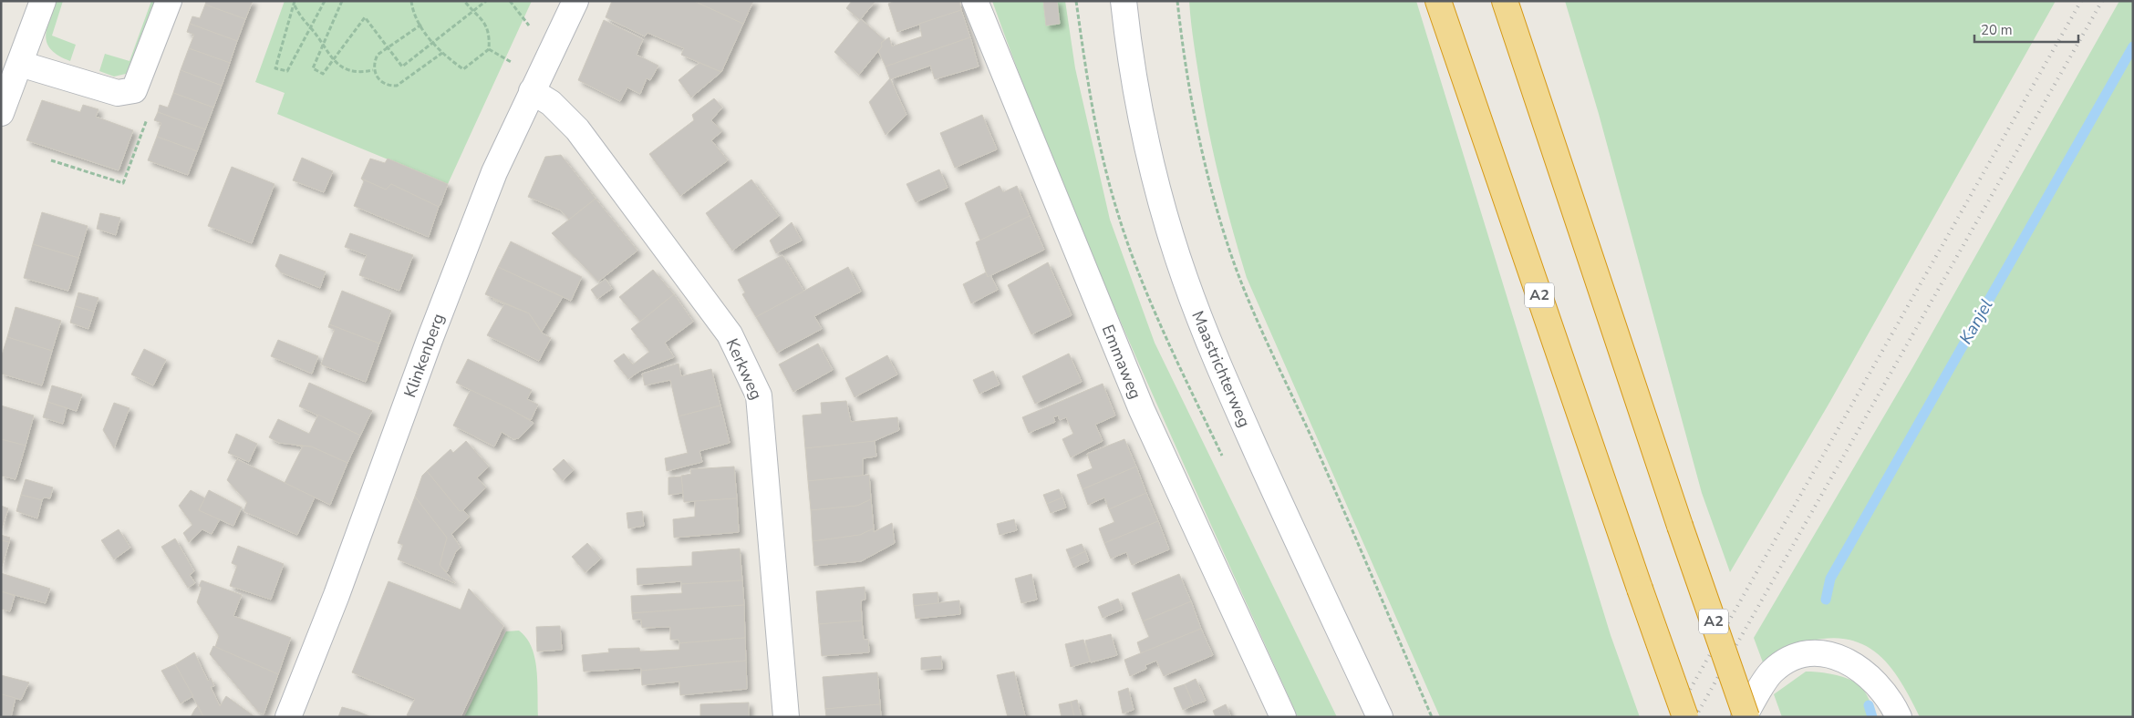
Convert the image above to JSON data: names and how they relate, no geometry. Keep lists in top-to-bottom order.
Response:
{
  "streets": {
    "highway": ["A2"],
    "street": [
      "Klinkenberg",
      "Emmaweg",
      "Kerkweg",
      "Maastrichterweg"
    ]
  },
  "crossings": [
    ["Klinkenberg", "Kerkweg"]
  ],
  "water": ["Kanjel"],
  "scale_bar": "20 m"
}
